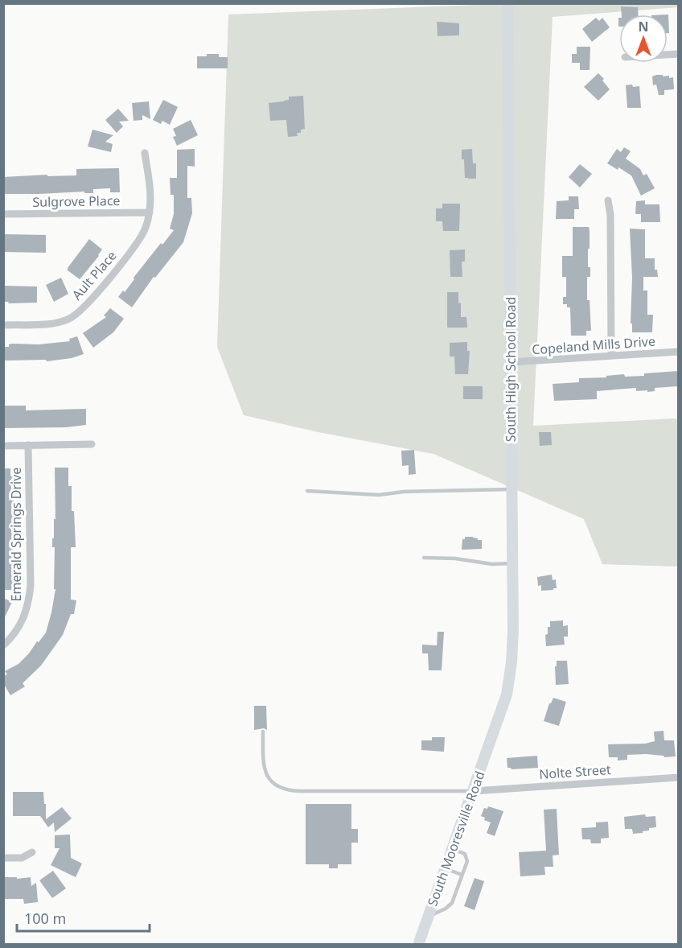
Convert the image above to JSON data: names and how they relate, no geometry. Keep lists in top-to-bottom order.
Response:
{
  "streets": {
    "main road": ["South High School Road", "South Mooresville Road"],
    "street": [
      "Sulgrove Place",
      "Ault Place",
      "Copeland Mills Drive",
      "Emerald Springs Drive",
      "Nolte Street"
    ]
  },
  "crossings": [
    ["Sulgrove Place", "Ault Place"],
    ["Copeland Mills Drive", "South High School Road"],
    ["South High School Road", "South Mooresville Road"],
    ["Nolte Street", "South Mooresville Road"]
  ],
  "scale_bar": "100 m",
  "north": "top"
}
